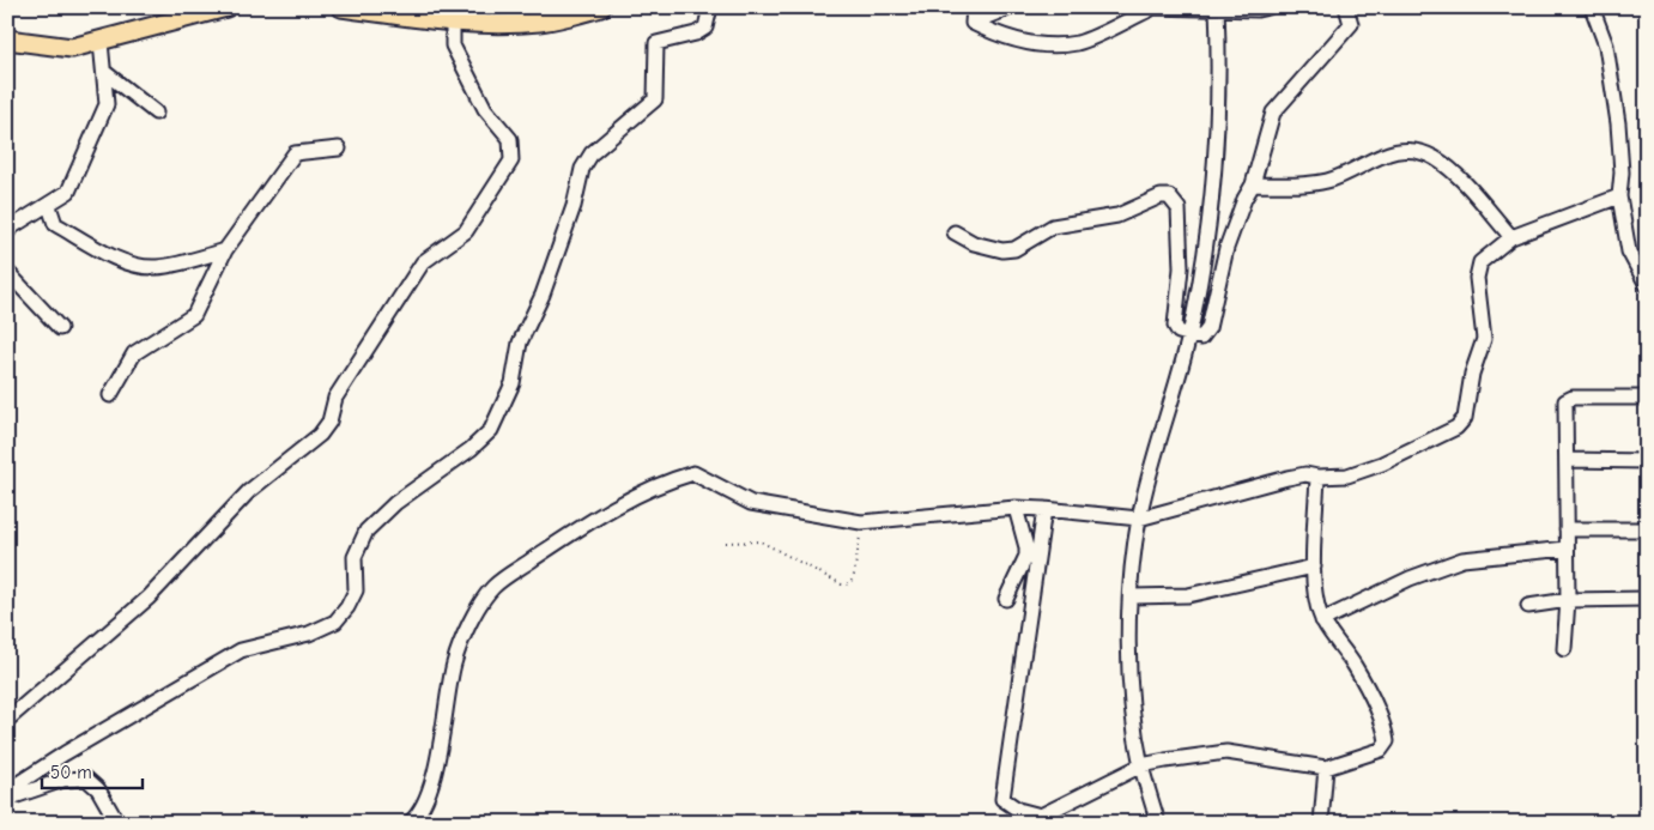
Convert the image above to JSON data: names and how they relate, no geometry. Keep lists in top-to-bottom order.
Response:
{
  "scale_bar": "50 m"
}
